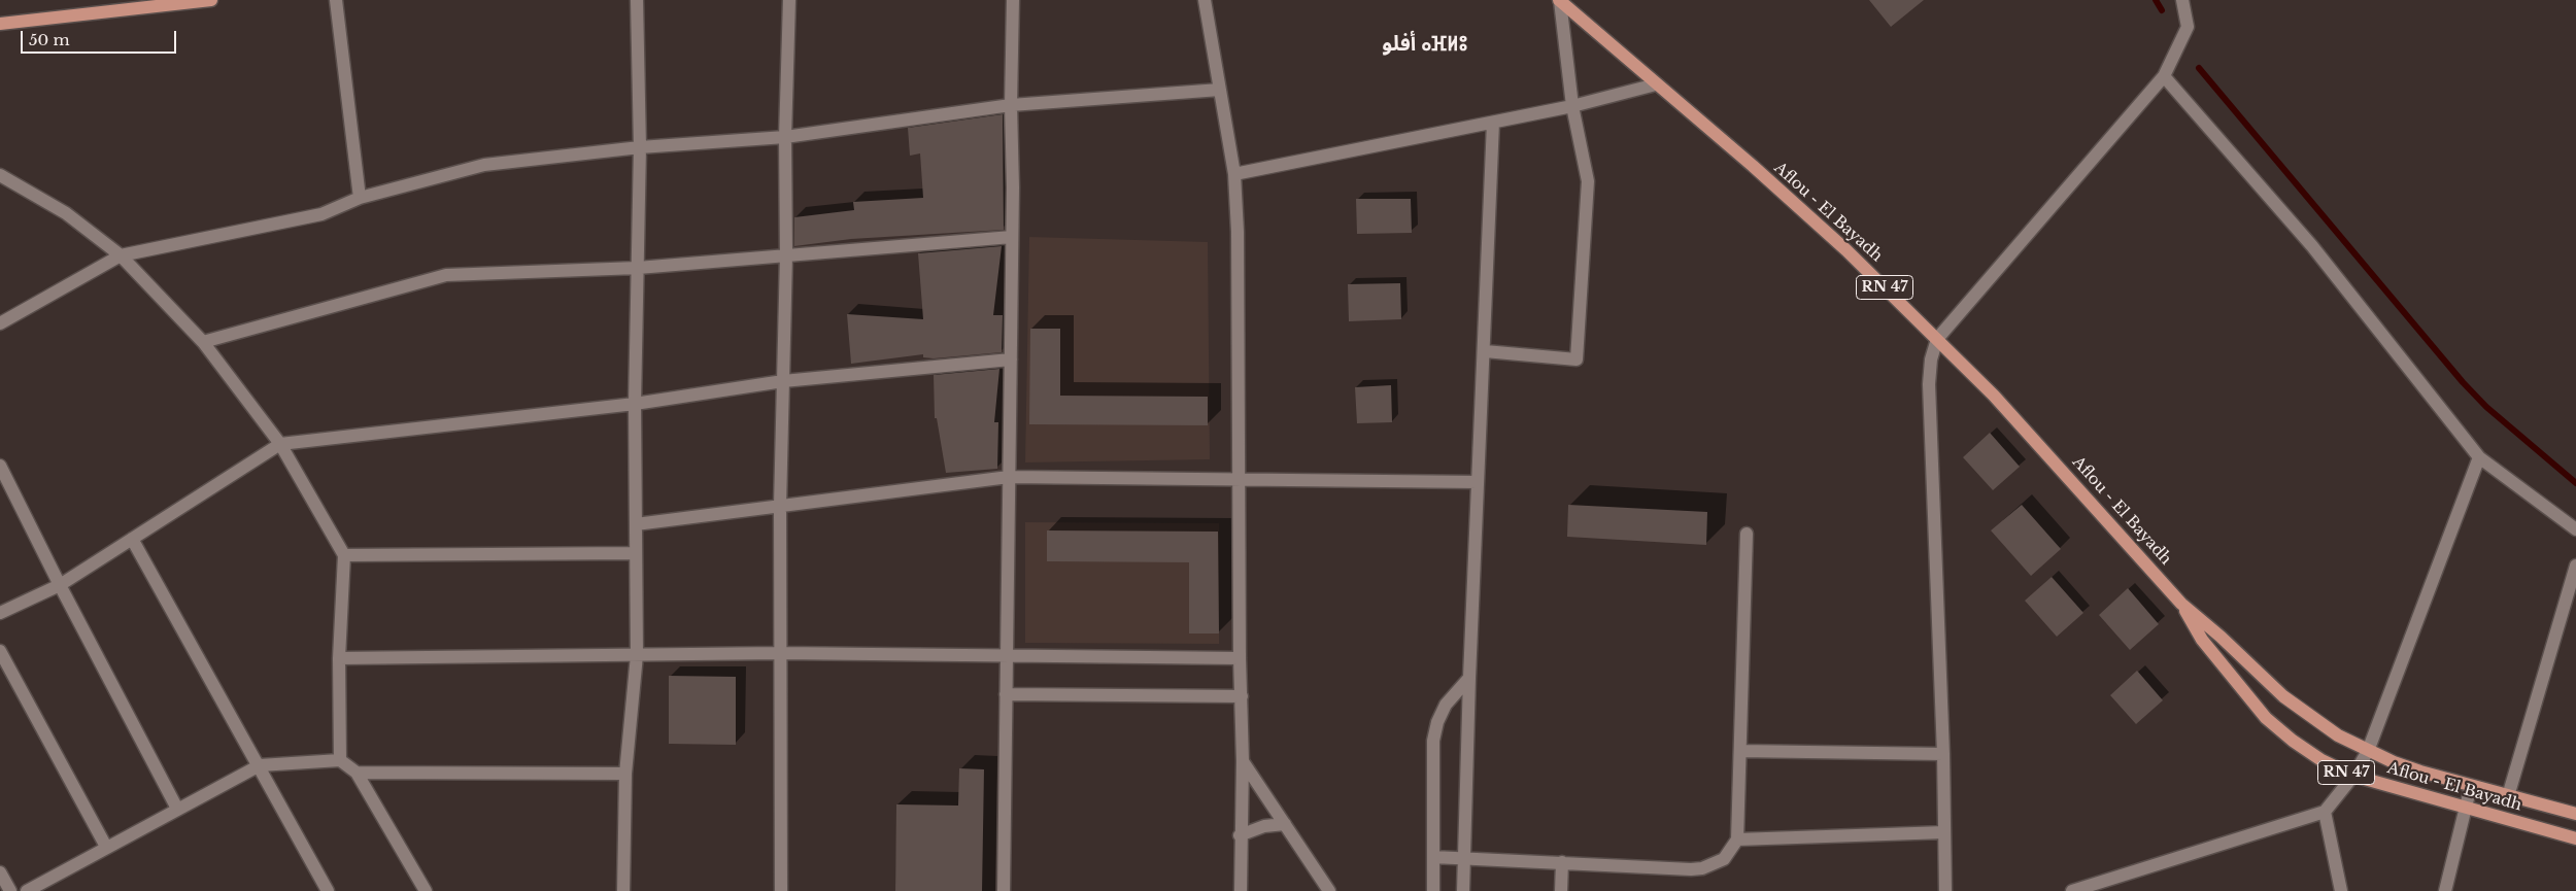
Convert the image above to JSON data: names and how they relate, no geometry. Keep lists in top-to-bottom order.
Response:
{
  "streets": {
    "main road": ["Aflou - El Bayadh", "RN 47"]
  },
  "districts": ["أفلو ⴰⴼⵍⵓ"],
  "scale_bar": "50 m"
}
